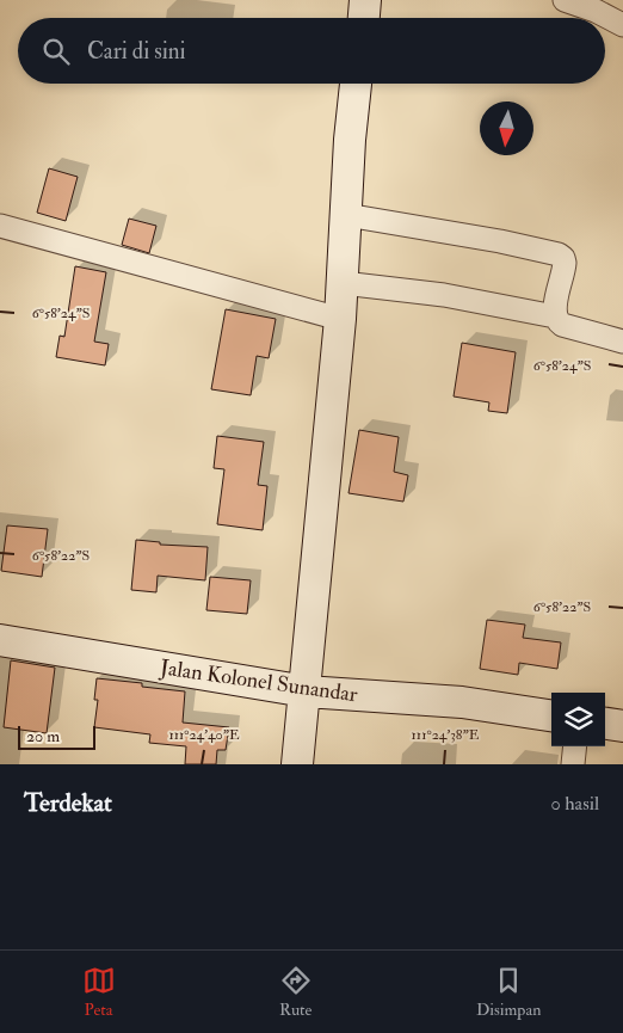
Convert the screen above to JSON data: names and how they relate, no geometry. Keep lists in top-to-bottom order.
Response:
{
  "streets": {
    "main road": ["Jalan Kolonel Sunandar"]
  },
  "scale_bar": "20 m",
  "north": "bottom",
  "page": {
    "search": "Cari di sini",
    "scale": "20 m",
    "heading": ["Terdekat", "0 hasil"],
    "nav": ["Peta", "Rute", "Disimpan"]
  },
  "coordinates": [
    "6°58'24\"S",
    "6°58'22\"S",
    "111°24'40\"E",
    "111°24'38\"E"
  ]
}
